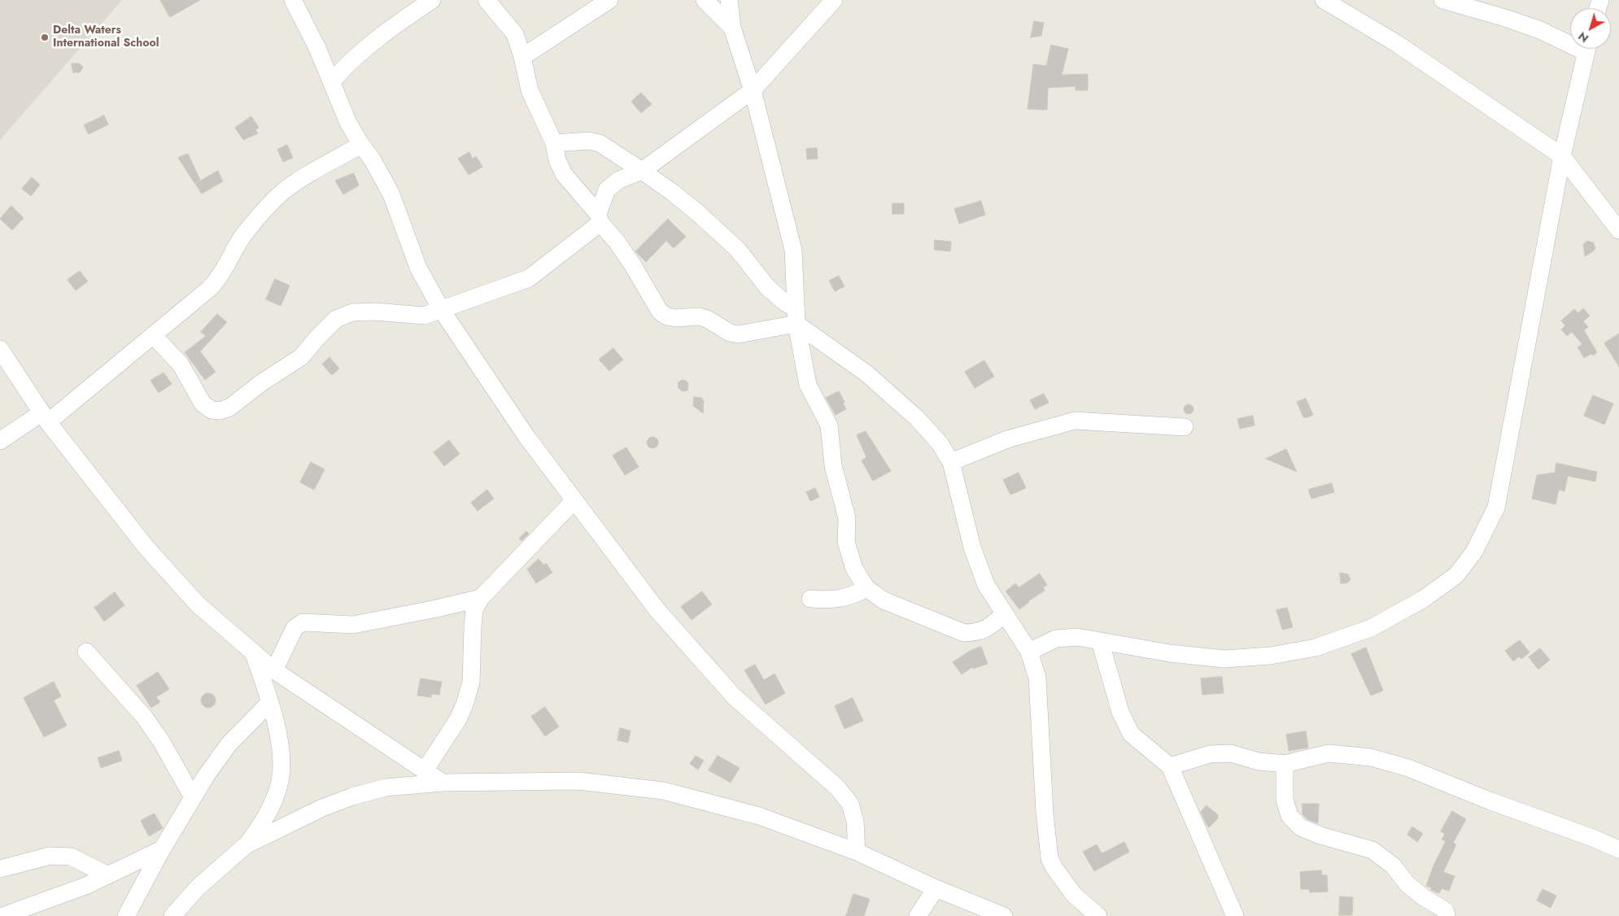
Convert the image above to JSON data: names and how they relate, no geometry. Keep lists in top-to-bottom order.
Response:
{
  "places": ["Delta Waters International School"],
  "north": "bottom left"
}
